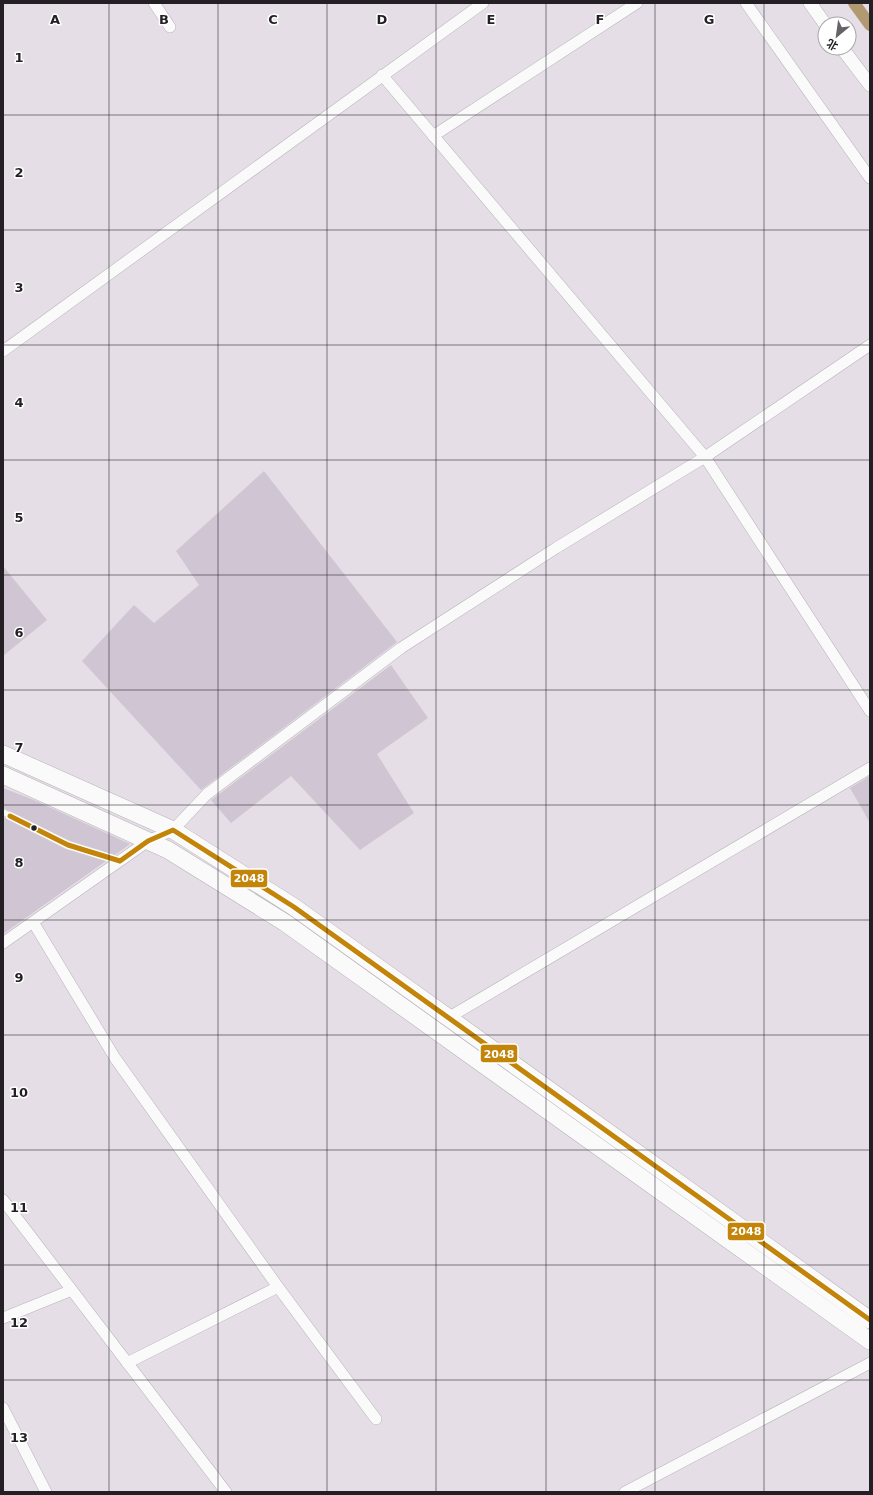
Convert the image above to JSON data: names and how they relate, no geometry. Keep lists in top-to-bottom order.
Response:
{
  "lines": ["transit line 2048"],
  "north": "bottom left",
  "grid": {
    "columns": [
      "A",
      "B",
      "C",
      "D",
      "E",
      "F",
      "G"
    ],
    "rows": [
      "1",
      "2",
      "3",
      "4",
      "5",
      "6",
      "7",
      "8",
      "9",
      "10",
      "11",
      "12",
      "13"
    ]
  }
}
